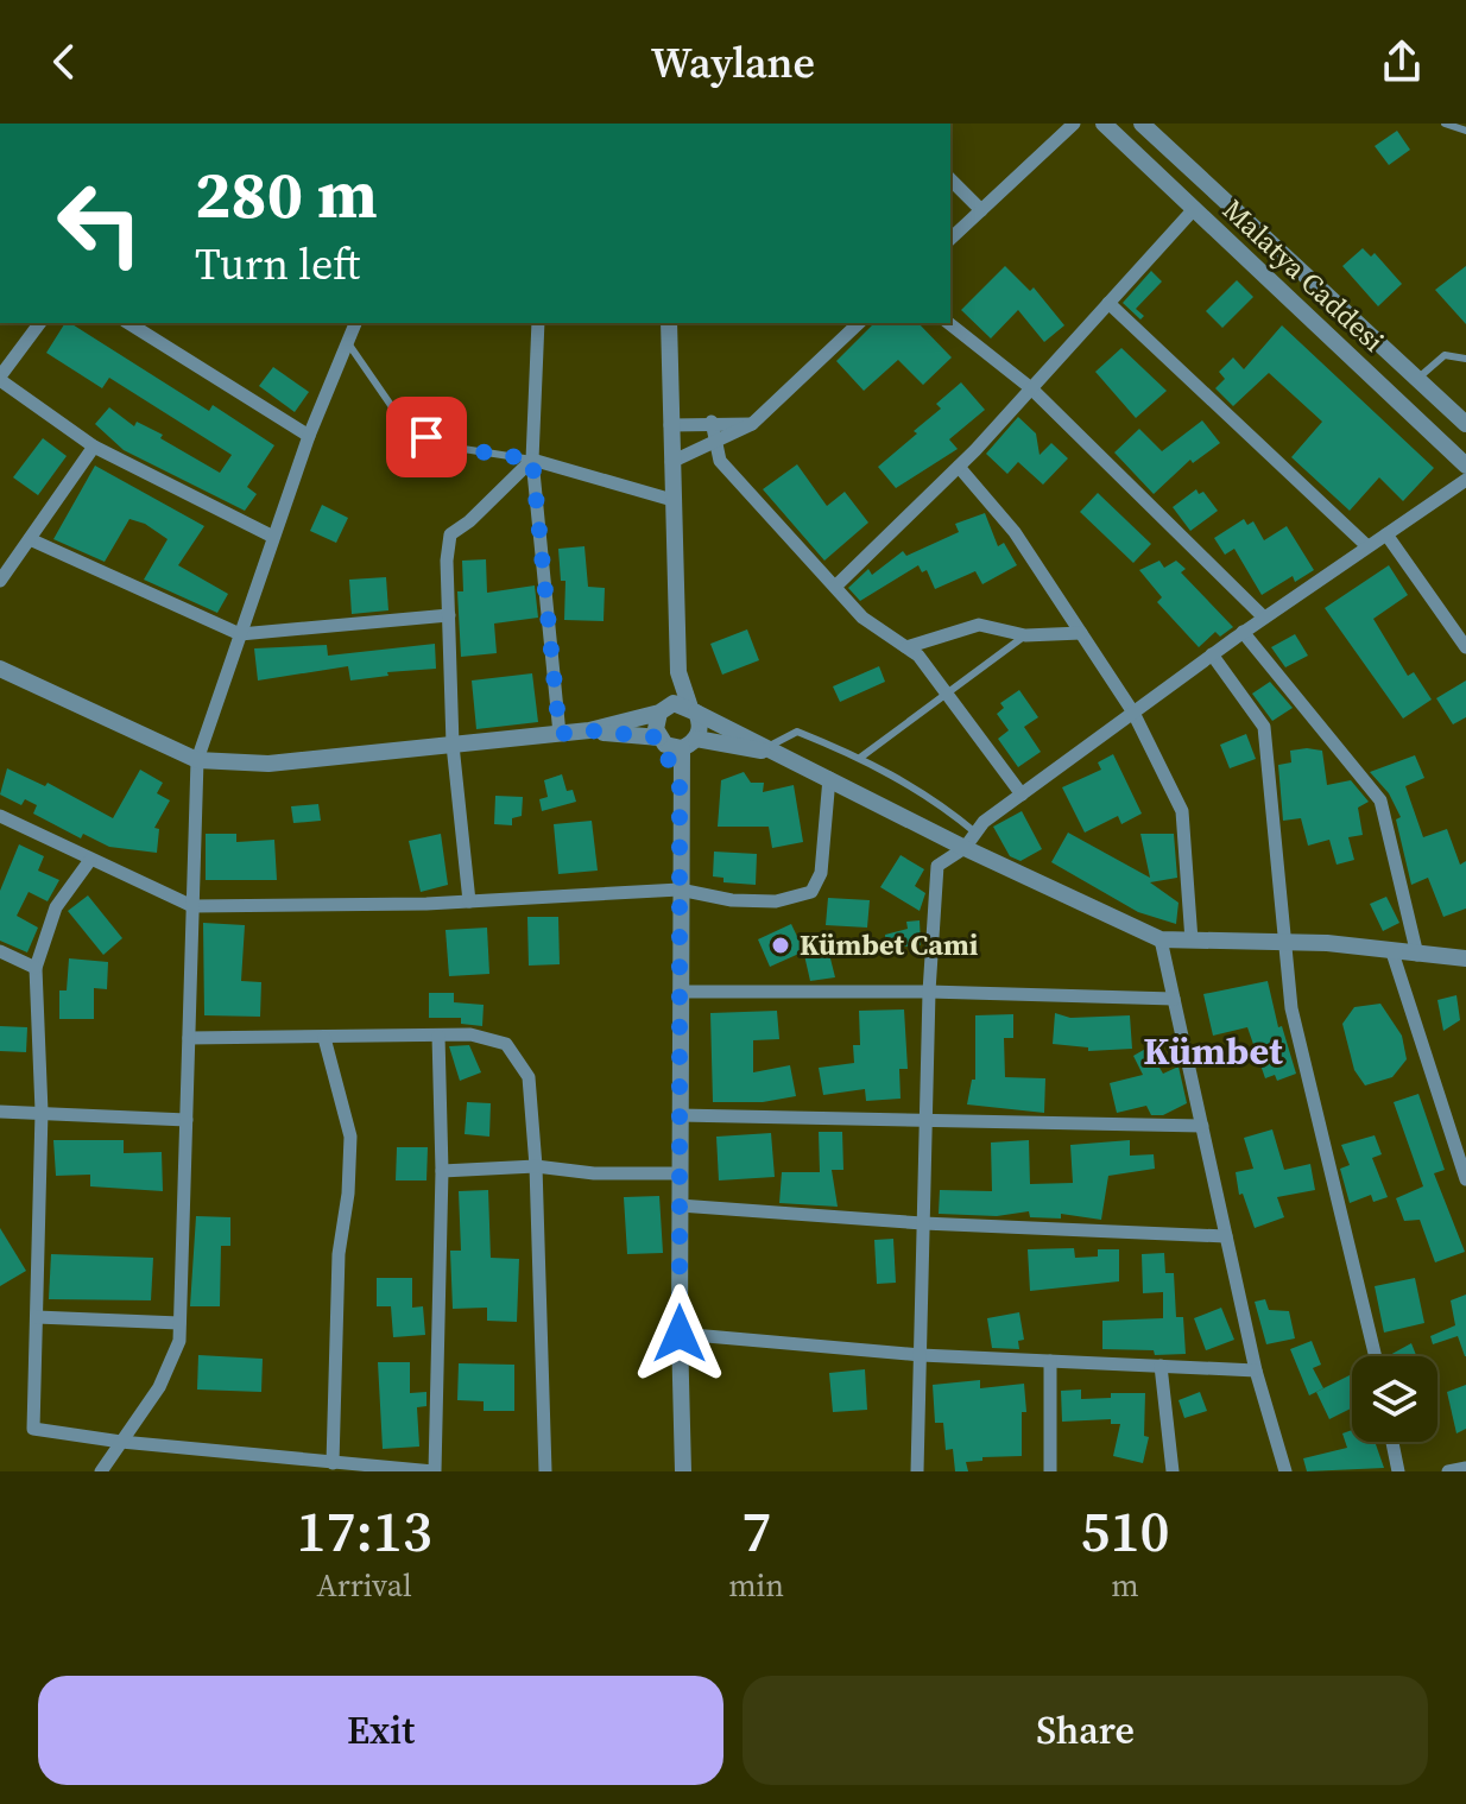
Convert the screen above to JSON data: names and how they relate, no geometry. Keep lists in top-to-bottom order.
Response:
{
  "streets": {
    "street": ["Malatya Caddesi"]
  },
  "districts": ["Kümbet"],
  "places": ["Kümbet Cami"],
  "page": {
    "header": "Waylane",
    "turn": ["280 m", "Turn left"],
    "eta": [
      "17:13",
      "Arrival",
      "7",
      "min",
      "510",
      "m"
    ],
    "buttons": ["Exit", "Share"]
  }
}
